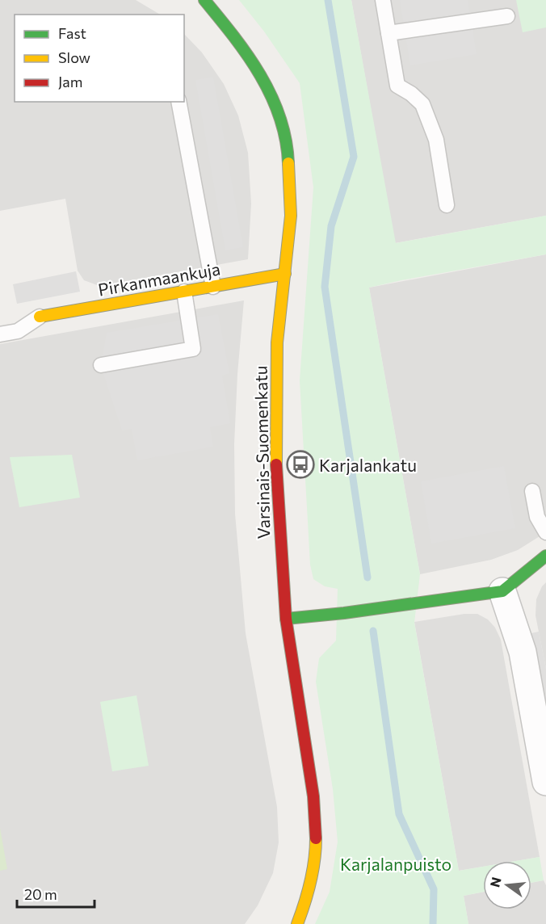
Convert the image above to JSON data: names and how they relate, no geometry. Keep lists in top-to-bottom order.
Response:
{
  "streets": {
    "street": ["Pirkanmaankuja", "Varsinais-Suomenkatu"]
  },
  "crossings": [
    ["Pirkanmaankuja", "Varsinais-Suomenkatu"]
  ],
  "parks": ["Karjalanpuisto"],
  "places": {
    "bus stop": ["Karjalankatu"]
  },
  "legend": ["Fast", "Slow", "Jam"],
  "scale_bar": "20 m",
  "north": "left"
}
